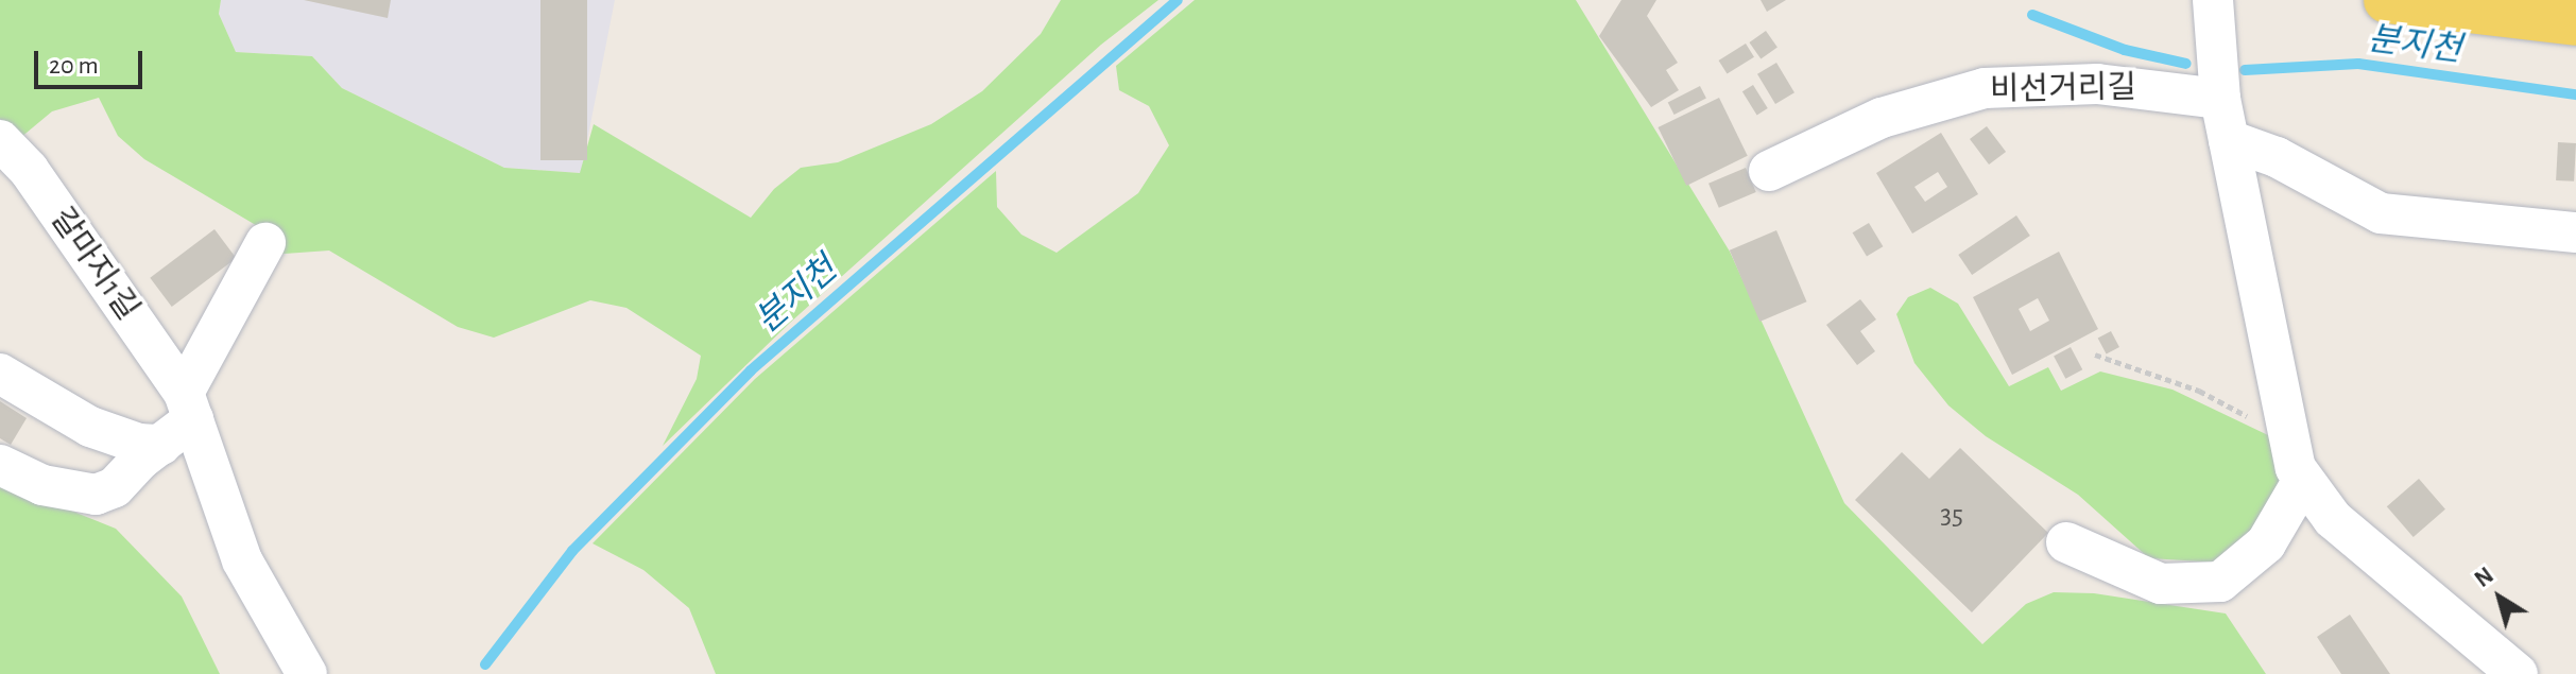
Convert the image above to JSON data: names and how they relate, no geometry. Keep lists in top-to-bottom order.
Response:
{
  "streets": {
    "street": ["비선거리길", "갈마지1길"]
  },
  "water": ["분지천"],
  "house_numbers": ["35"],
  "scale_bar": "20 m",
  "north": "top left"
}
